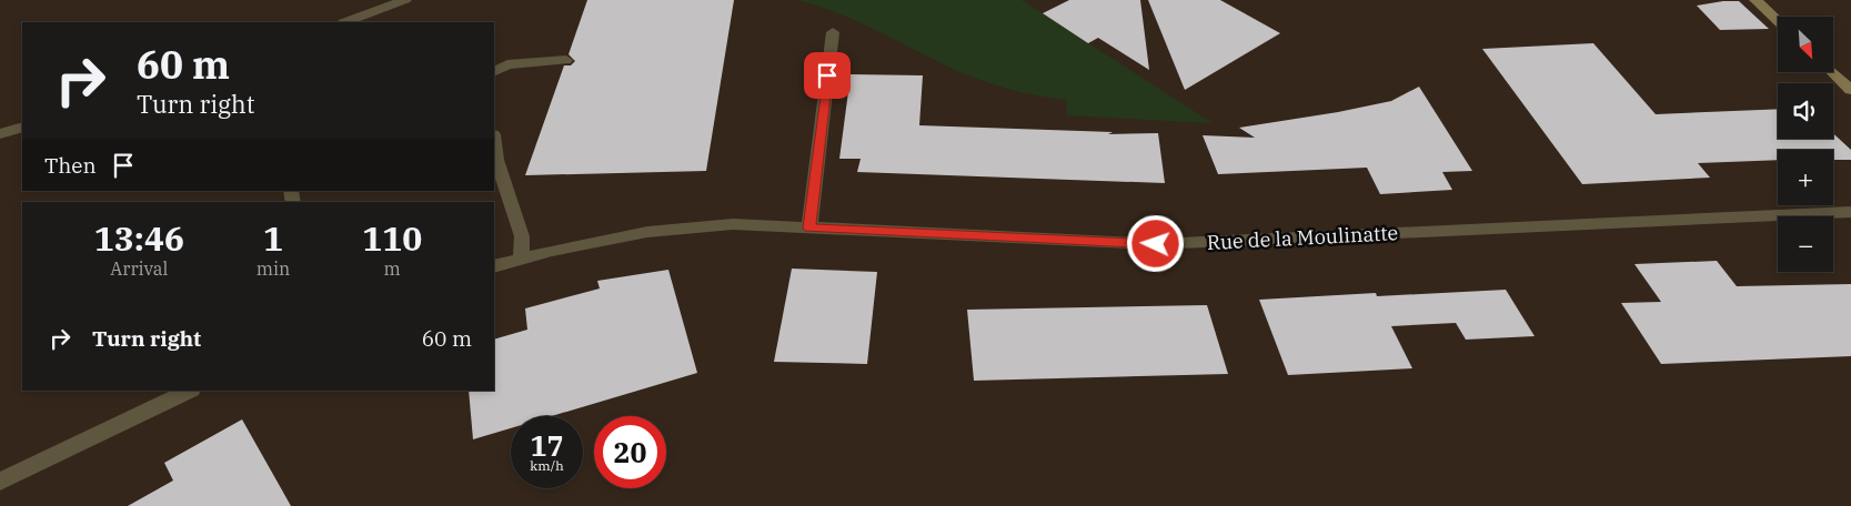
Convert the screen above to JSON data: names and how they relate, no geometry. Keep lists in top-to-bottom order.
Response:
{
  "streets": {
    "lane": ["Rue de la Moulinatte"]
  },
  "north": "bottom right",
  "page": {
    "map_buttons": ["+", "−"],
    "turn": ["60 m", "Turn right"],
    "then": "Then",
    "eta": [
      "13:46",
      "Arrival",
      "1",
      "min",
      "110",
      "m"
    ],
    "list": [
      {
        "name": "Turn right",
        "value": "60 m"
      }
    ],
    "speed": "17 km/h",
    "limit": "20"
  }
}
